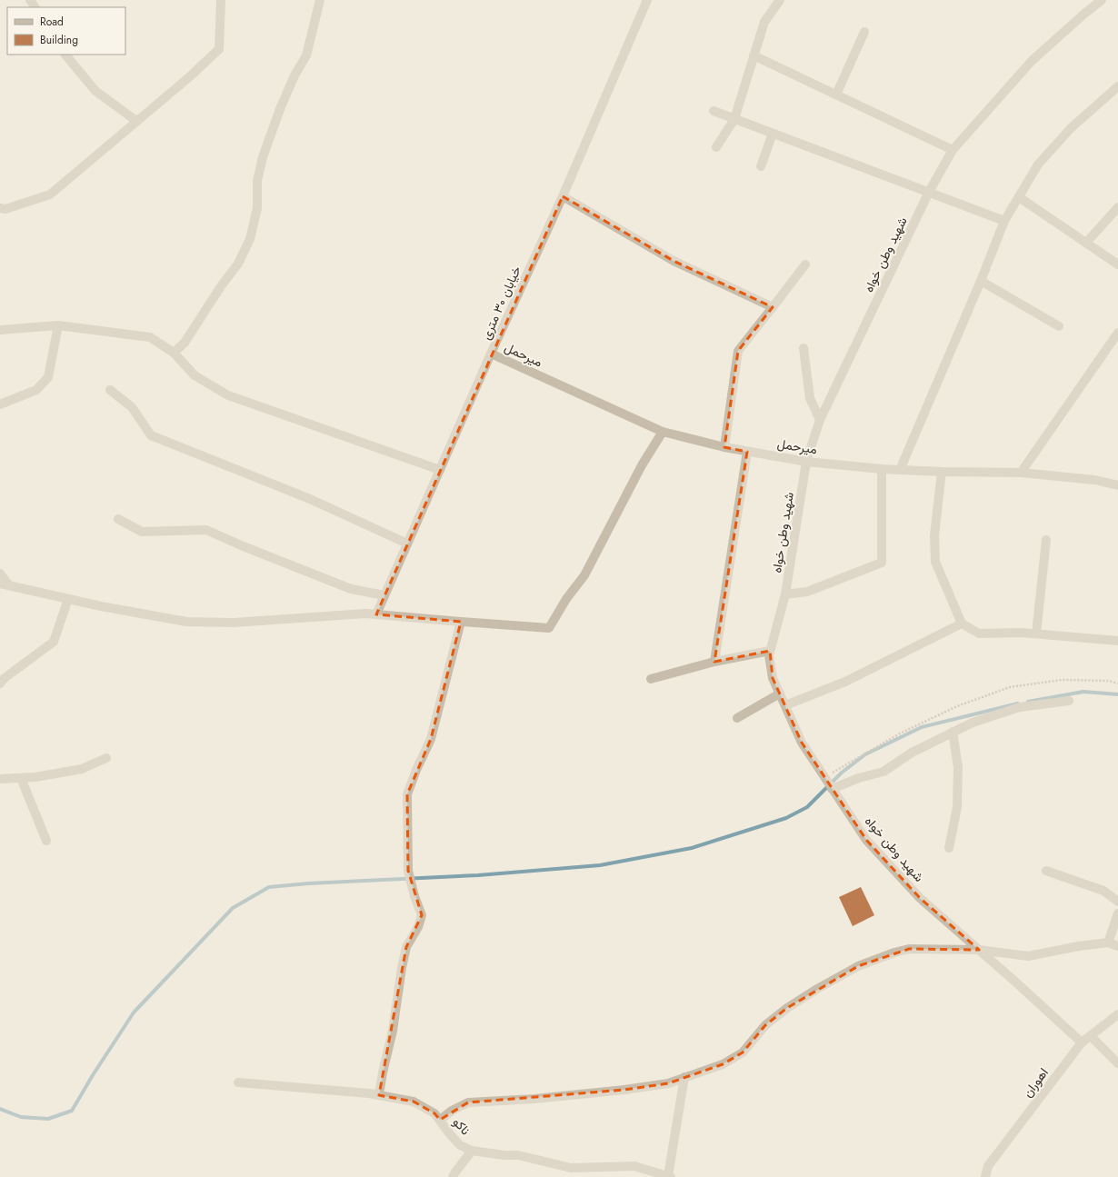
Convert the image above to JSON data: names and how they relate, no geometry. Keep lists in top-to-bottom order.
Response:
{
  "streets": {
    "street": [
      "شهید وطن خواه",
      "خیابان ۳۰ متری",
      "میرحمل",
      "اهوران",
      "ناکو"
    ]
  },
  "crossings": [
    ["شهید وطن خواه", "میرحمل"],
    ["شهید وطن خواه", "اهوران"],
    ["خیابان ۳۰ متری", "میرحمل"]
  ],
  "legend": ["Road", "Building"]
}
